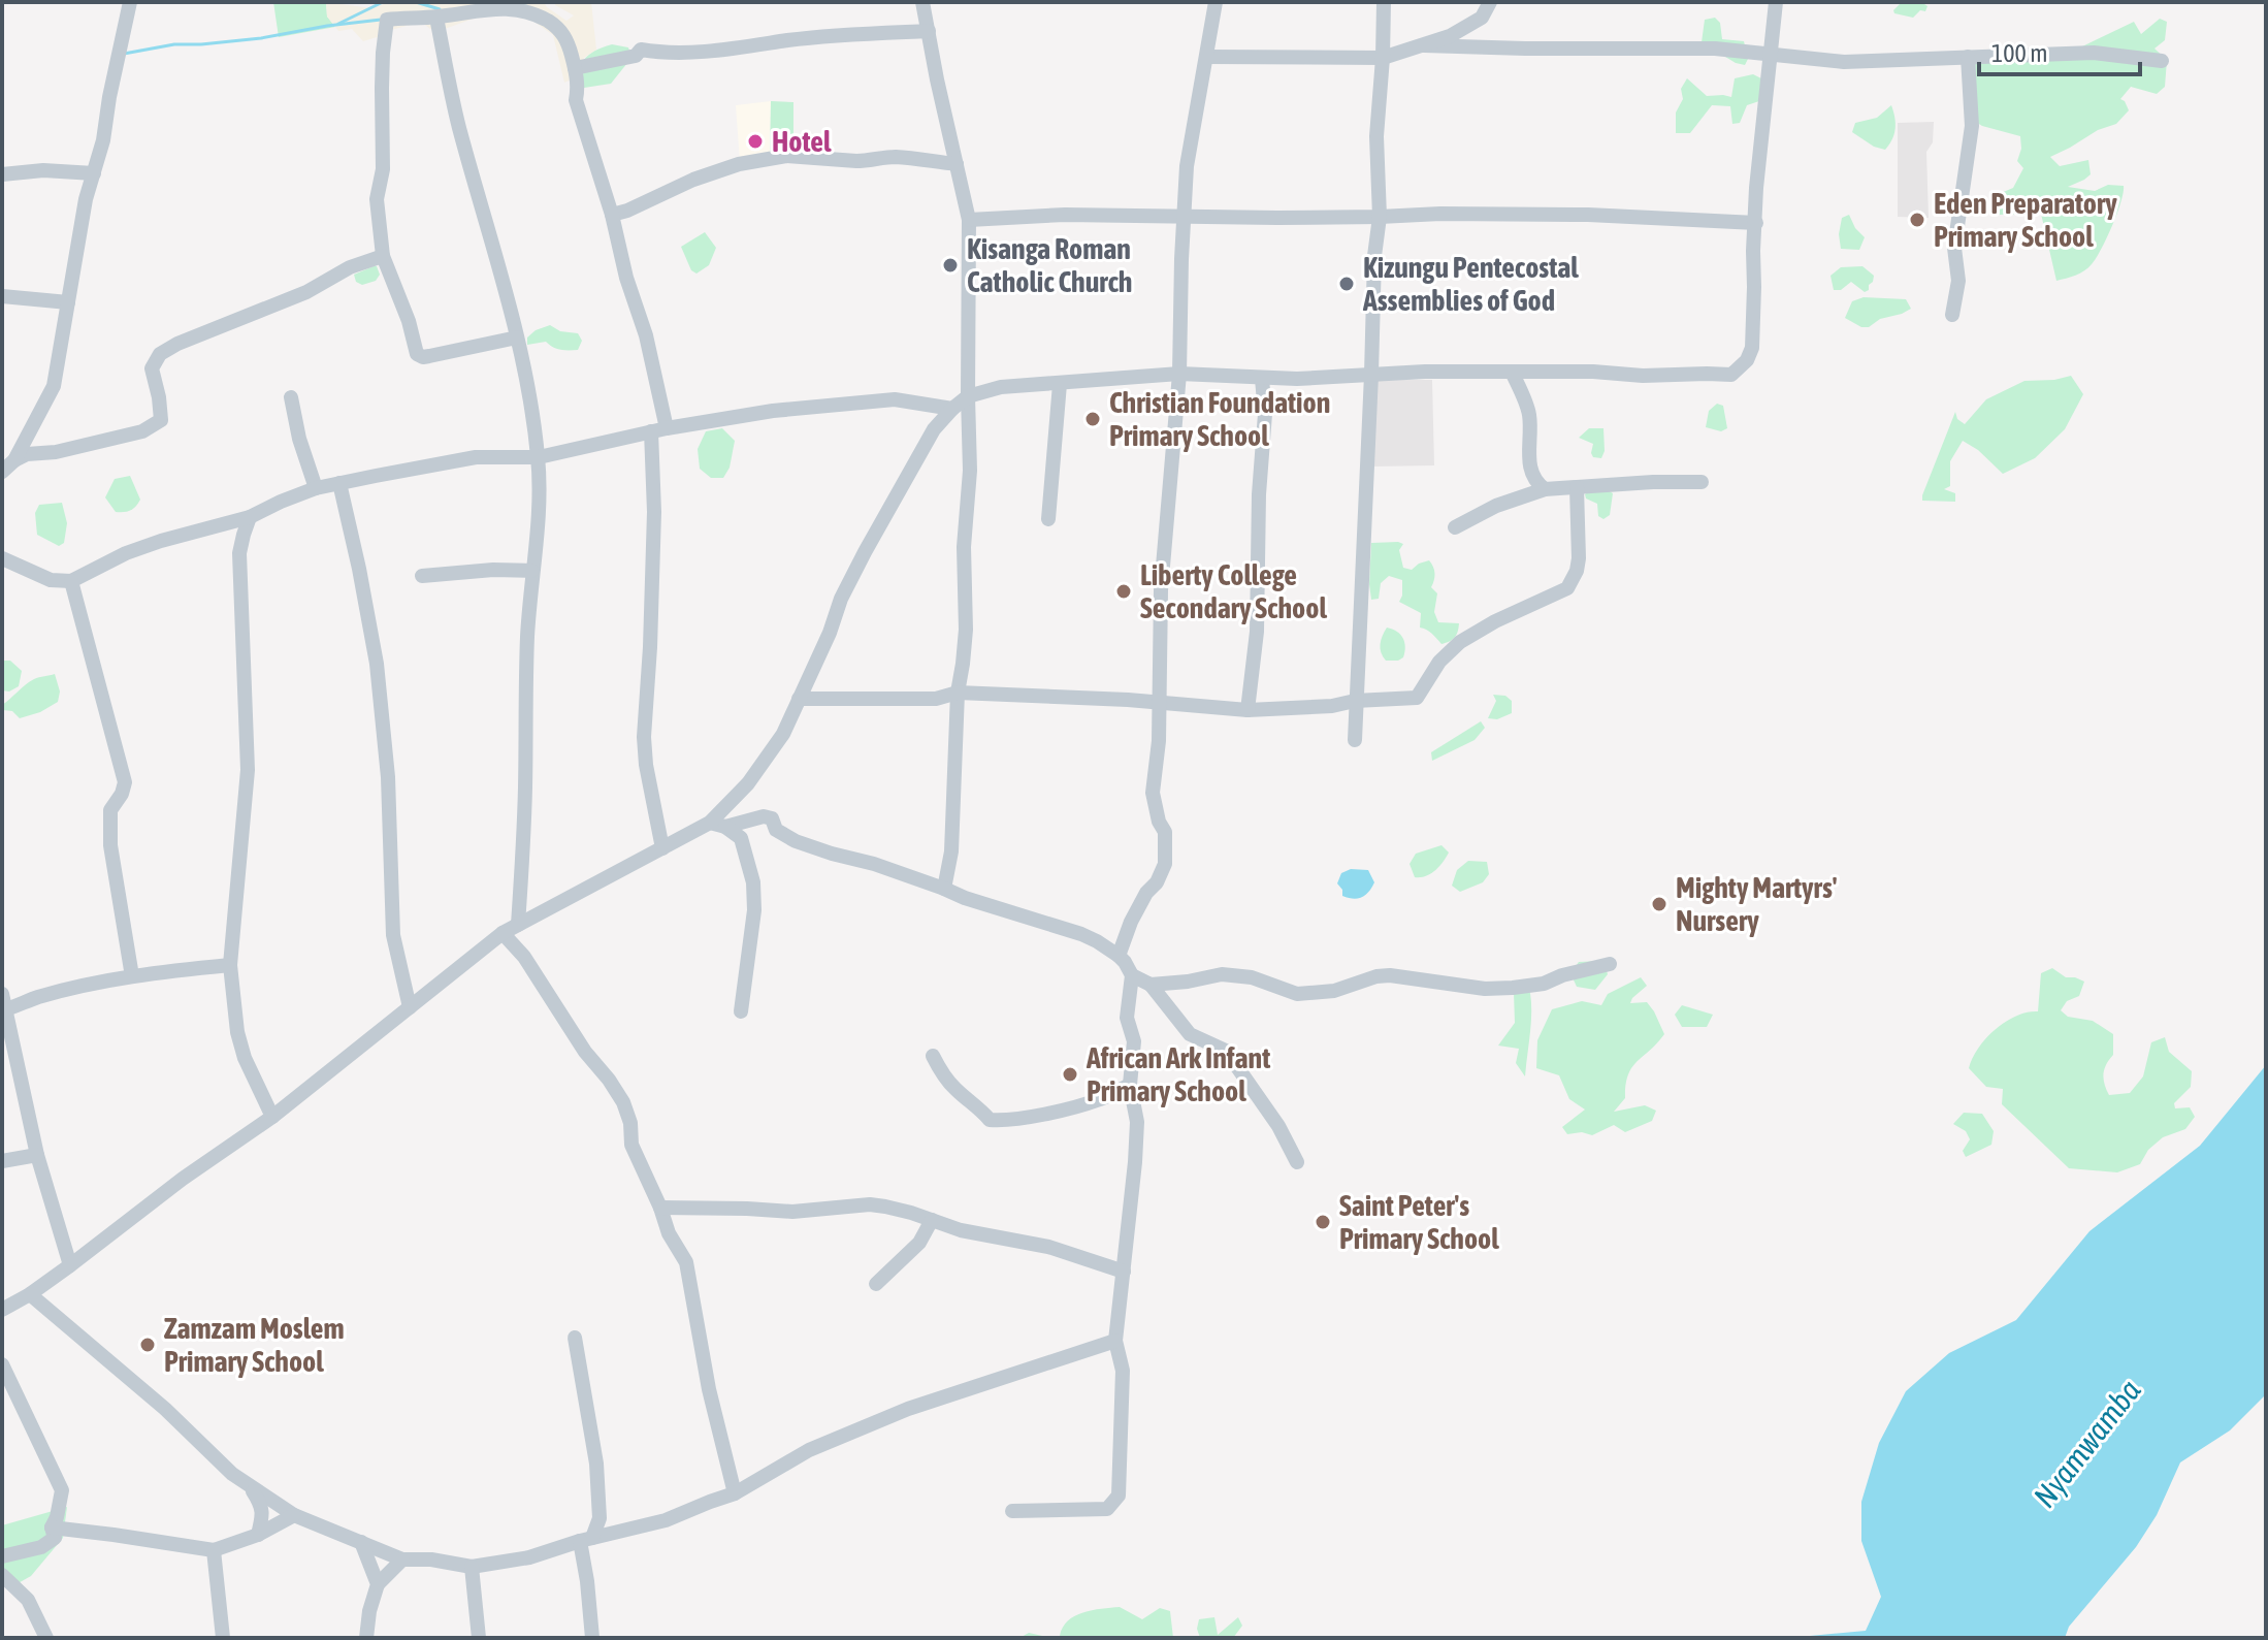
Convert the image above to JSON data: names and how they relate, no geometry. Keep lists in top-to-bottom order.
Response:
{
  "water": ["Nyamwamba"],
  "places": [
    "Hotel",
    "Eden Preparatory Primary School",
    "Kisanga Roman Catholic Church",
    "Kizungu Pentecostal Assemblies of God",
    "Christian Foundation Primary School",
    "Liberty College Secondary School",
    "Mighty Martyrs' Nursery",
    "African Ark Infant Primary School",
    "Saint Peter's Primary School",
    "Zamzam Moslem Primary School"
  ],
  "scale_bar": "100 m"
}
